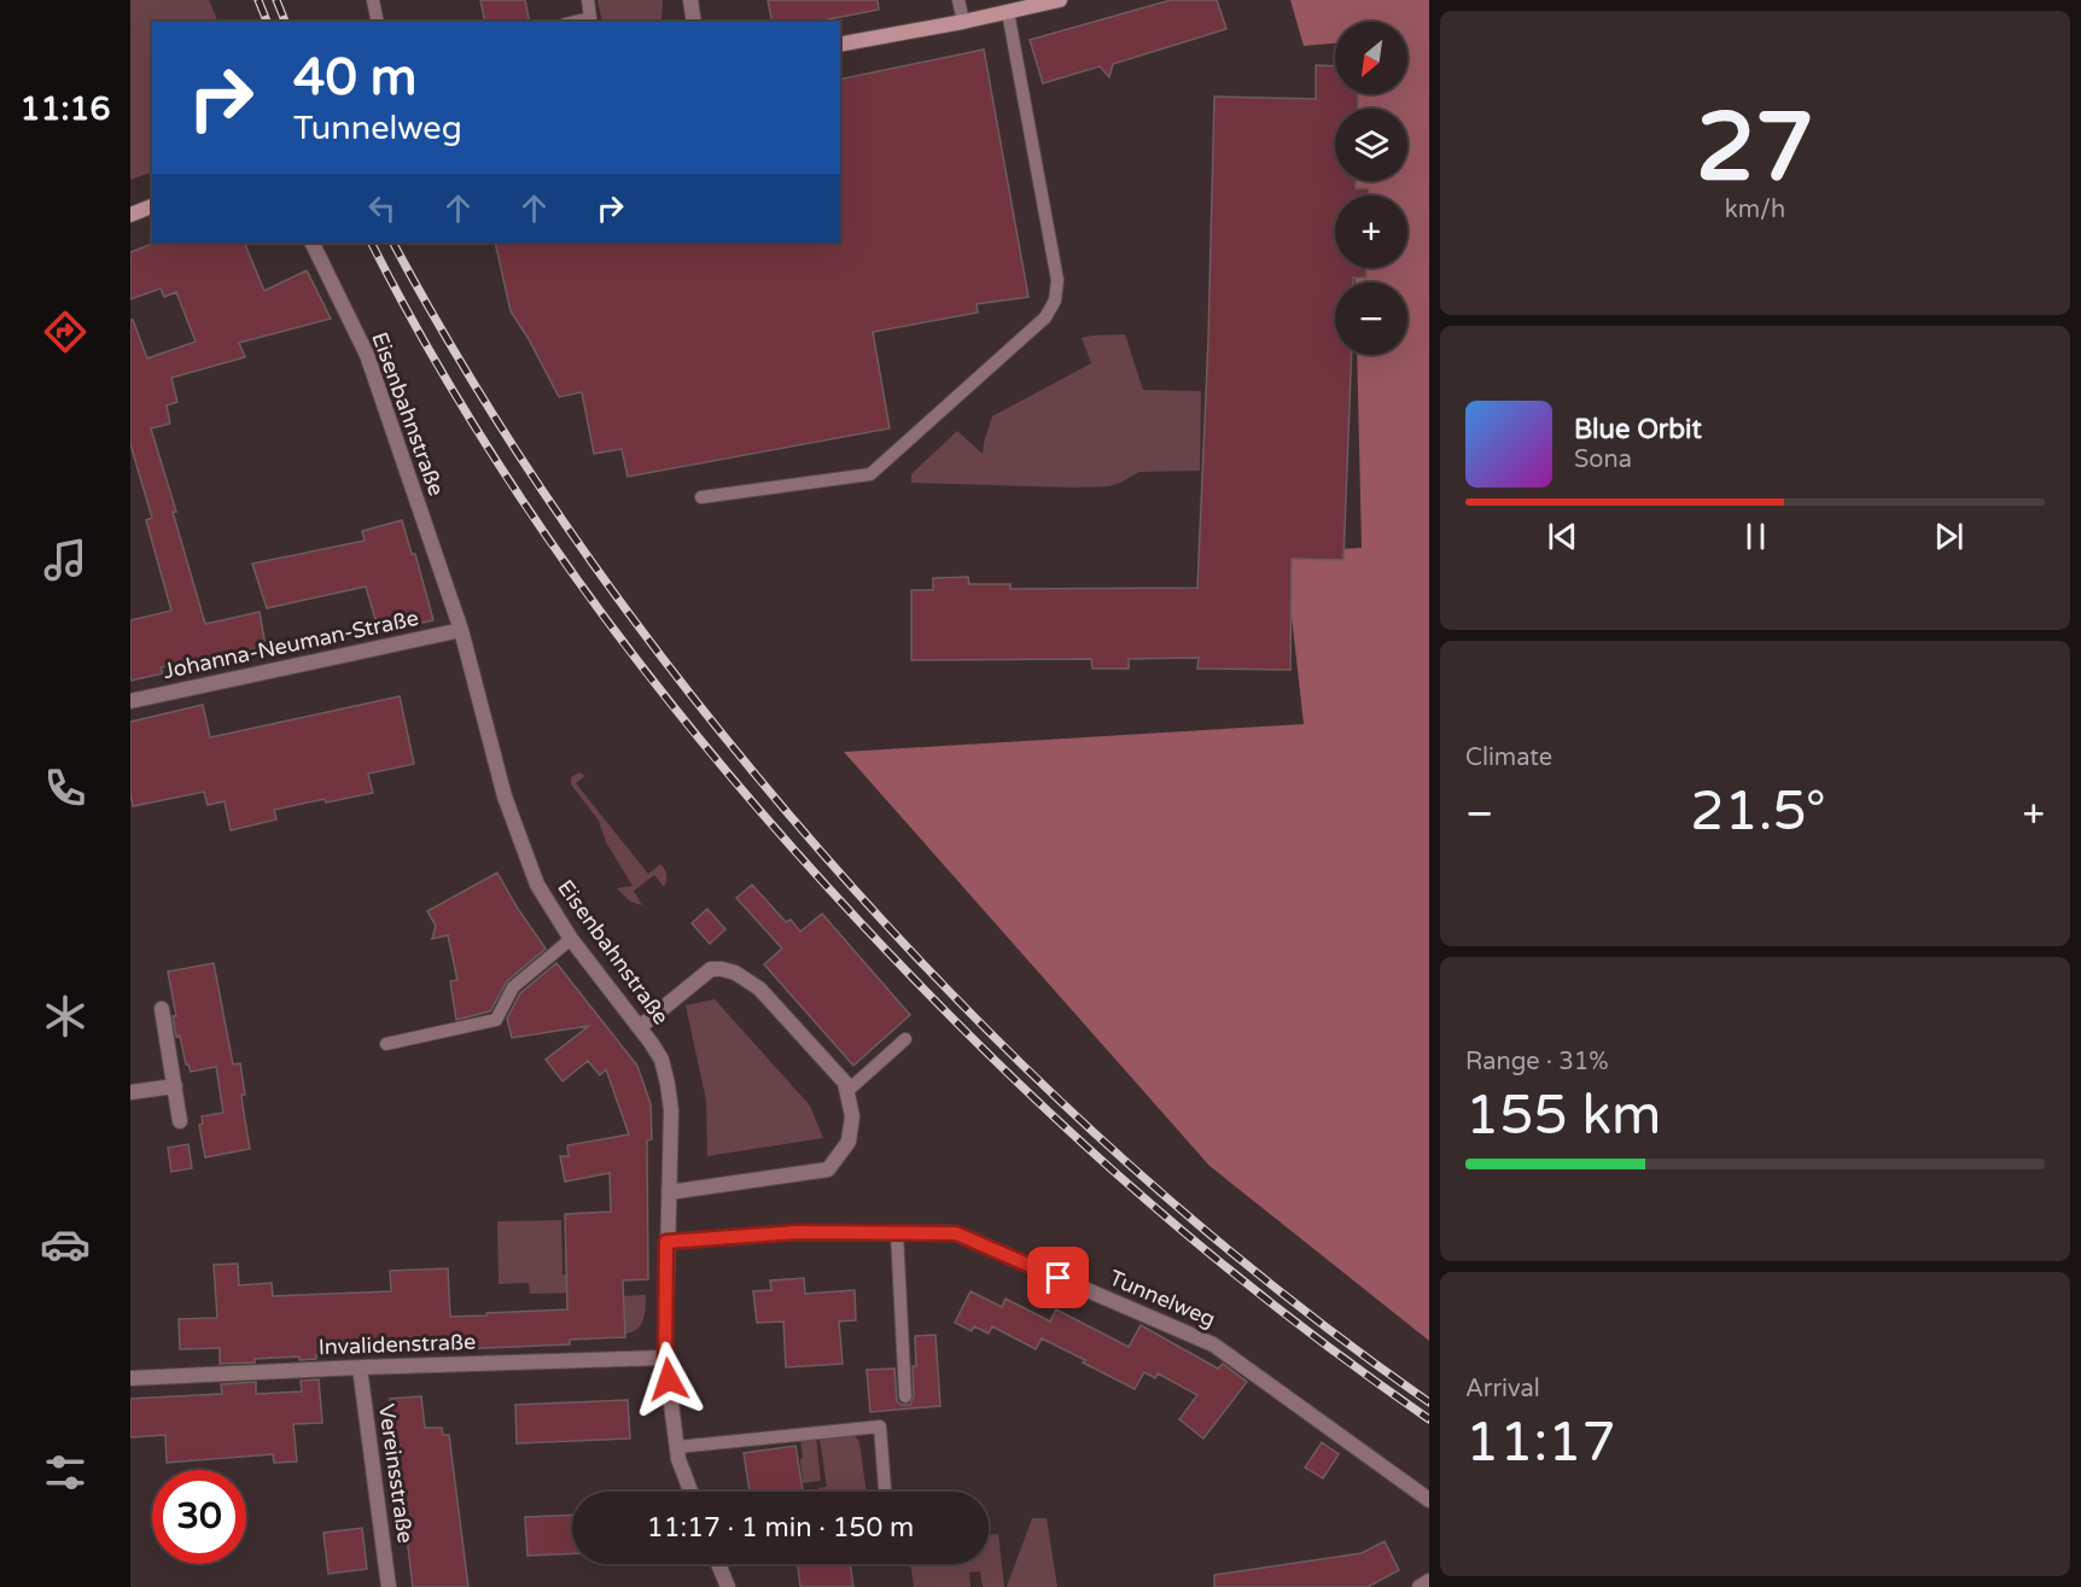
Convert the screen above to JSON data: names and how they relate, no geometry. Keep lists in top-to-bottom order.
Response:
{
  "streets": {
    "street": [
      "Eisenbahnstraße",
      "Johanna-Neuman-Straße",
      "Tunnelweg",
      "Invalidenstraße",
      "Vereinsstraße"
    ]
  },
  "crossings": [
    ["Eisenbahnstraße", "Johanna-Neuman-Straße"],
    ["Eisenbahnstraße", "Tunnelweg"],
    ["Eisenbahnstraße", "Invalidenstraße"],
    ["Invalidenstraße", "Vereinsstraße"]
  ],
  "north": "bottom left",
  "page": {
    "tabs": "11:16",
    "tile": [
      ["27", "km/h"],
      "Climate",
      ["Range · 31%", "155 km"],
      ["Arrival", "11:17"]
    ],
    "map_buttons": ["+", "−"],
    "turn": ["40 m", "Tunnelweg"],
    "song": ["Blue Orbit", "Sona"],
    "heat": ["−", "21.5°", "+"],
    "limit": "30",
    "trip": "11:17 · 1 min · 150 m"
  }
}
